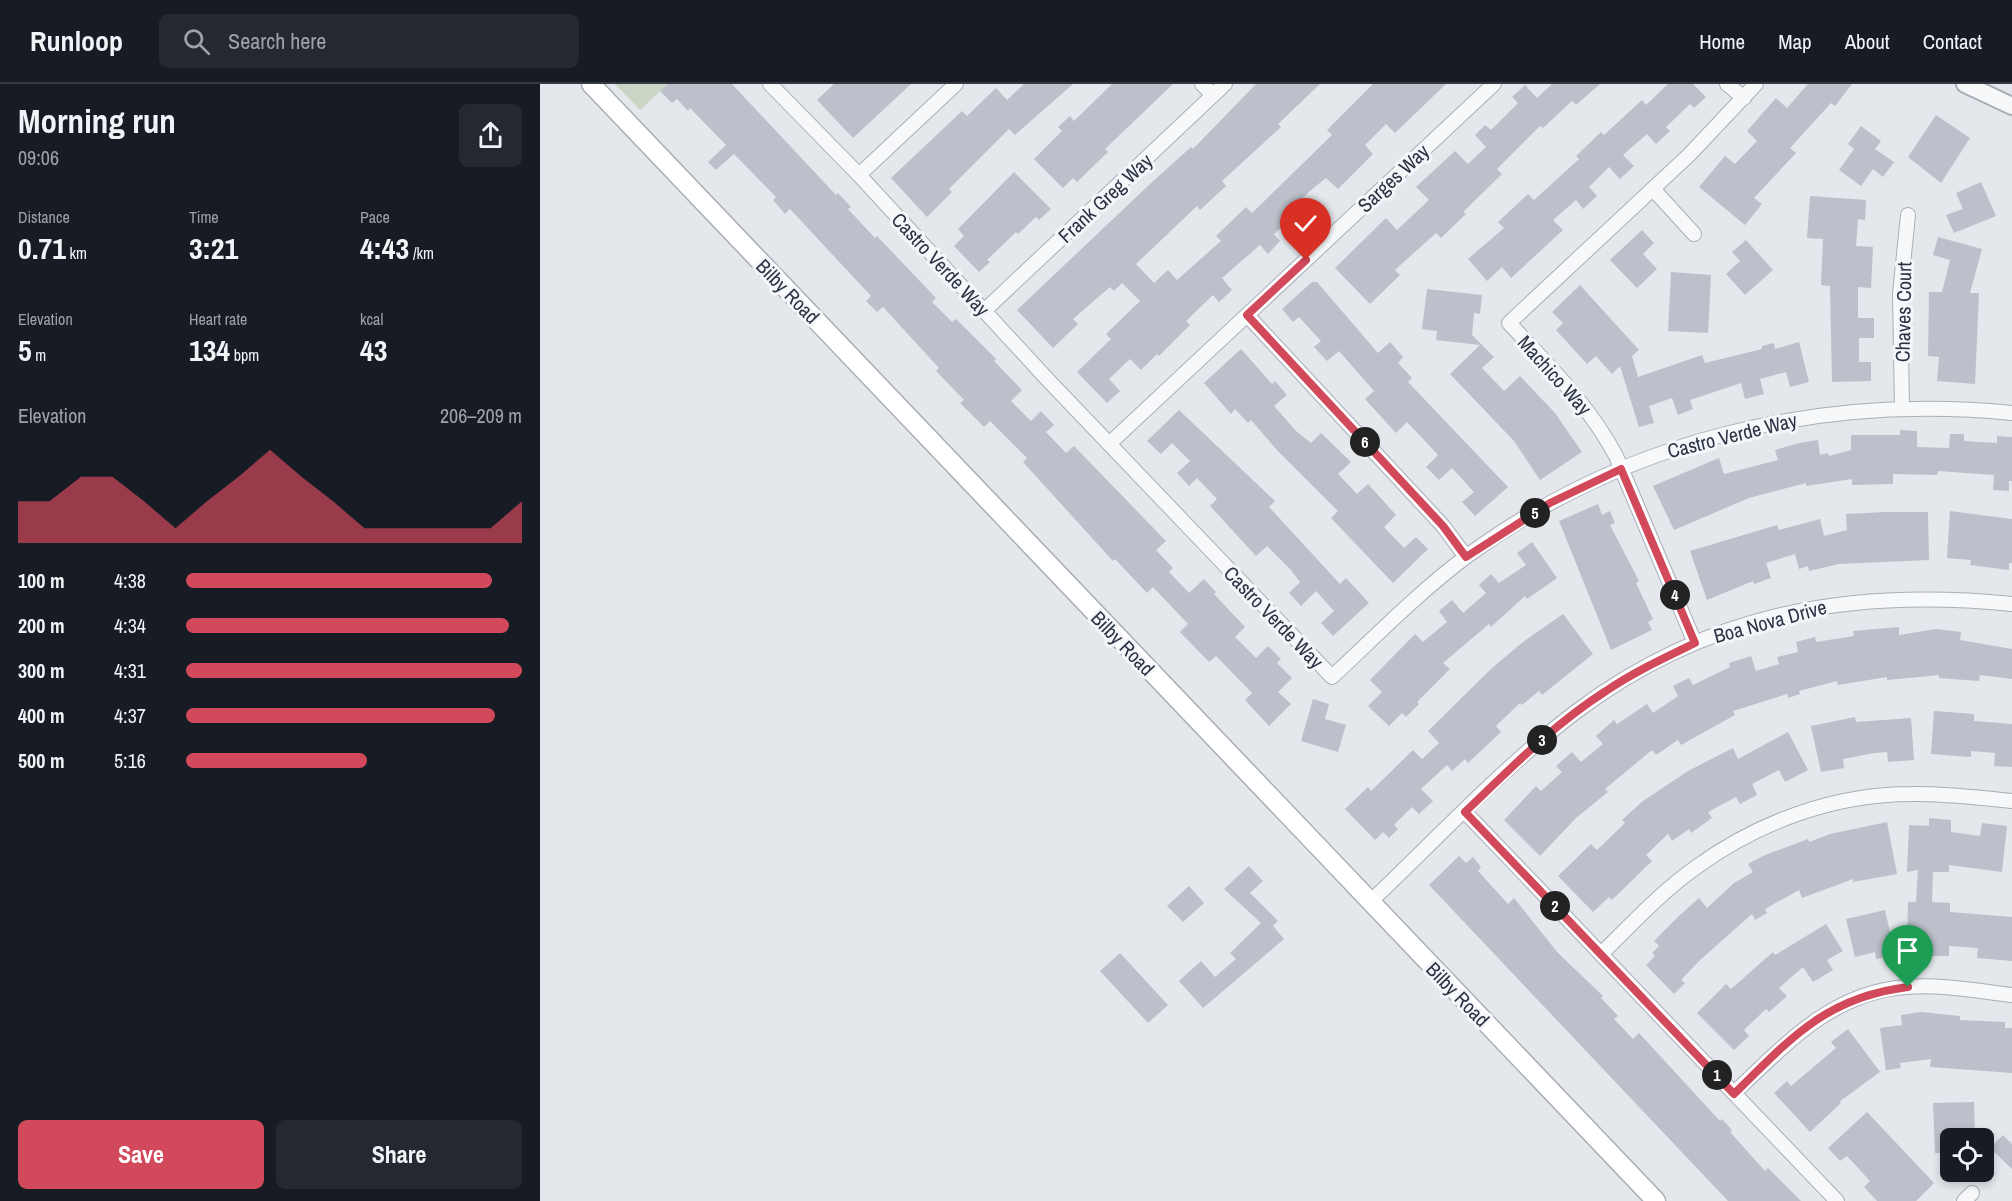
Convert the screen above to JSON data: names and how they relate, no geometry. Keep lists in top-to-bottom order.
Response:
{
  "streets": {
    "main road": ["Bilby Road"],
    "street": [
      "Sarges Way",
      "Frank Greg Way",
      "Castro Verde Way",
      "Chaves Court",
      "Machico Way",
      "Boa Nova Drive"
    ]
  },
  "crossings": [
    ["Sarges Way", "Castro Verde Way"],
    ["Frank Greg Way", "Castro Verde Way"],
    ["Castro Verde Way", "Chaves Court"],
    ["Castro Verde Way", "Machico Way"],
    ["Bilby Road", "Boa Nova Drive"],
    ["Machico Way", "Boa Nova Drive"]
  ],
  "page": {
    "header": "Runloop",
    "search": "Search here",
    "nav": [
      "Home",
      "Map",
      "About",
      "Contact"
    ],
    "heading": ["Morning run", "09:06"],
    "stats": [
      ["Distance", "0.71 km"],
      ["Time", "3:21"],
      ["Pace", "4:43 /km"],
      ["Elevation", "5 m"],
      ["Heart rate", "134 bpm"],
      ["kcal", "43"]
    ],
    "chart": ["Elevation", "206–209 m"],
    "pins": [
      "6",
      "5",
      "4",
      "3",
      "2",
      "1"
    ],
    "list": [
      {
        "name": "100 m",
        "note": "4:38"
      },
      {
        "name": "200 m",
        "note": "4:34"
      },
      {
        "name": "300 m",
        "note": "4:31"
      },
      {
        "name": "400 m",
        "note": "4:37"
      },
      {
        "name": "500 m",
        "note": "5:16"
      }
    ],
    "buttons": ["Save", "Share"]
  }
}
